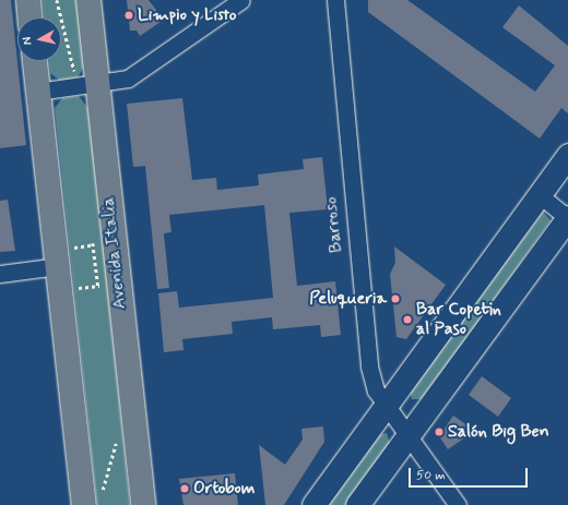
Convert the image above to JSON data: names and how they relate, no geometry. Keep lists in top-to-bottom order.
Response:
{
  "streets": {
    "main road": ["Avenida Italia"],
    "street": ["Barroso"]
  },
  "places": [
    "Limpio y Listo",
    "Peluqueria",
    "Bar Copetin al Paso",
    "Salón Big Ben",
    "Ortobom"
  ],
  "scale_bar": "50 m",
  "north": "left"
}
